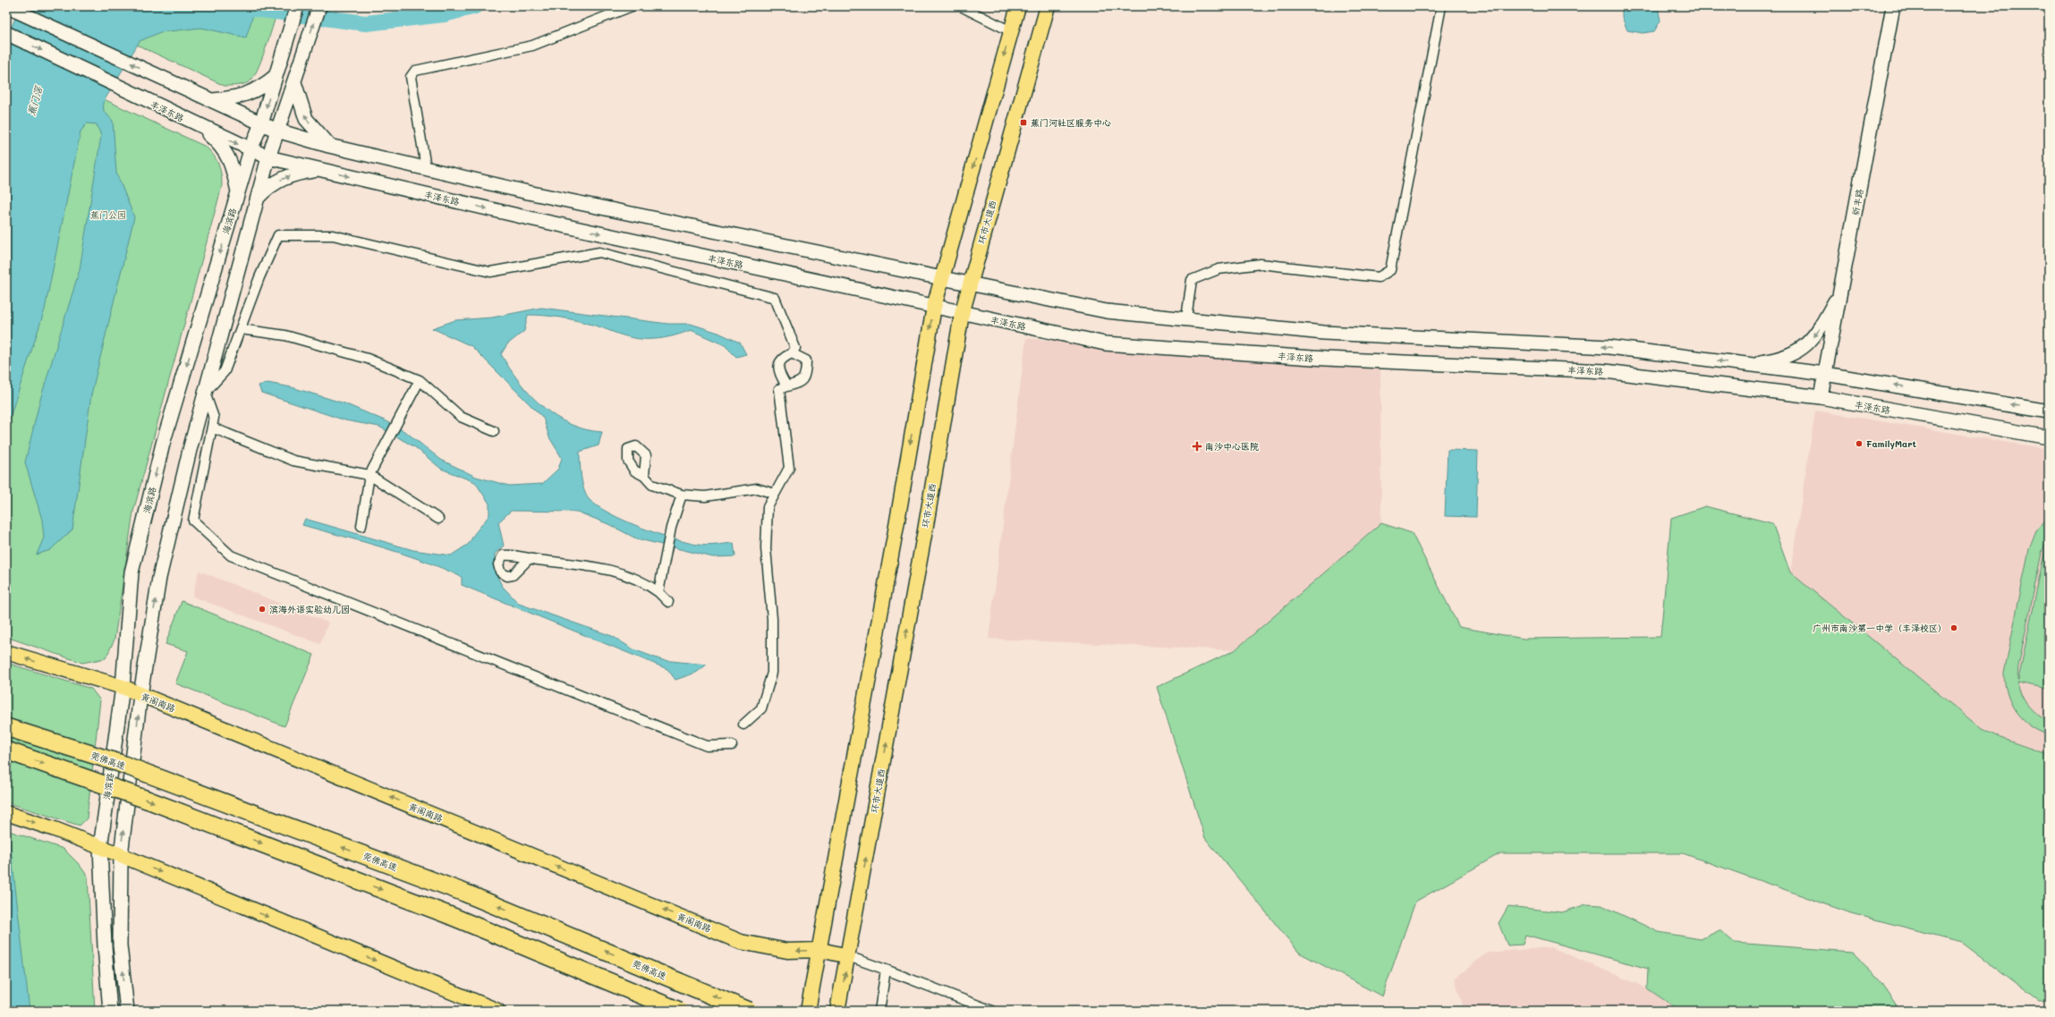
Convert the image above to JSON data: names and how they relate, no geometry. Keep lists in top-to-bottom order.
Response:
{
  "streets": {
    "highway": ["莞佛高速"],
    "main road": [
      "丰泽东路",
      "祈丰路",
      "海滨路",
      "环市大道西",
      "黄阁南路"
    ]
  },
  "crossings": [
    ["丰泽东路", "祈丰路"],
    ["丰泽东路", "海滨路"],
    ["丰泽东路", "环市大道西"],
    ["海滨路", "黄阁南路"],
    ["环市大道西", "黄阁南路"]
  ],
  "one_way": ["黄阁南路"],
  "water": ["蕉门滘"],
  "parks": ["蕉门公园"],
  "places": {
    "transit": ["蕉门河社区服务中心"],
    "other": ["FamilyMart", "滨海外语实验幼儿园", "广州市南沙第一中学（丰泽校区）"],
    "health": ["南沙中心医院"]
  }
}
